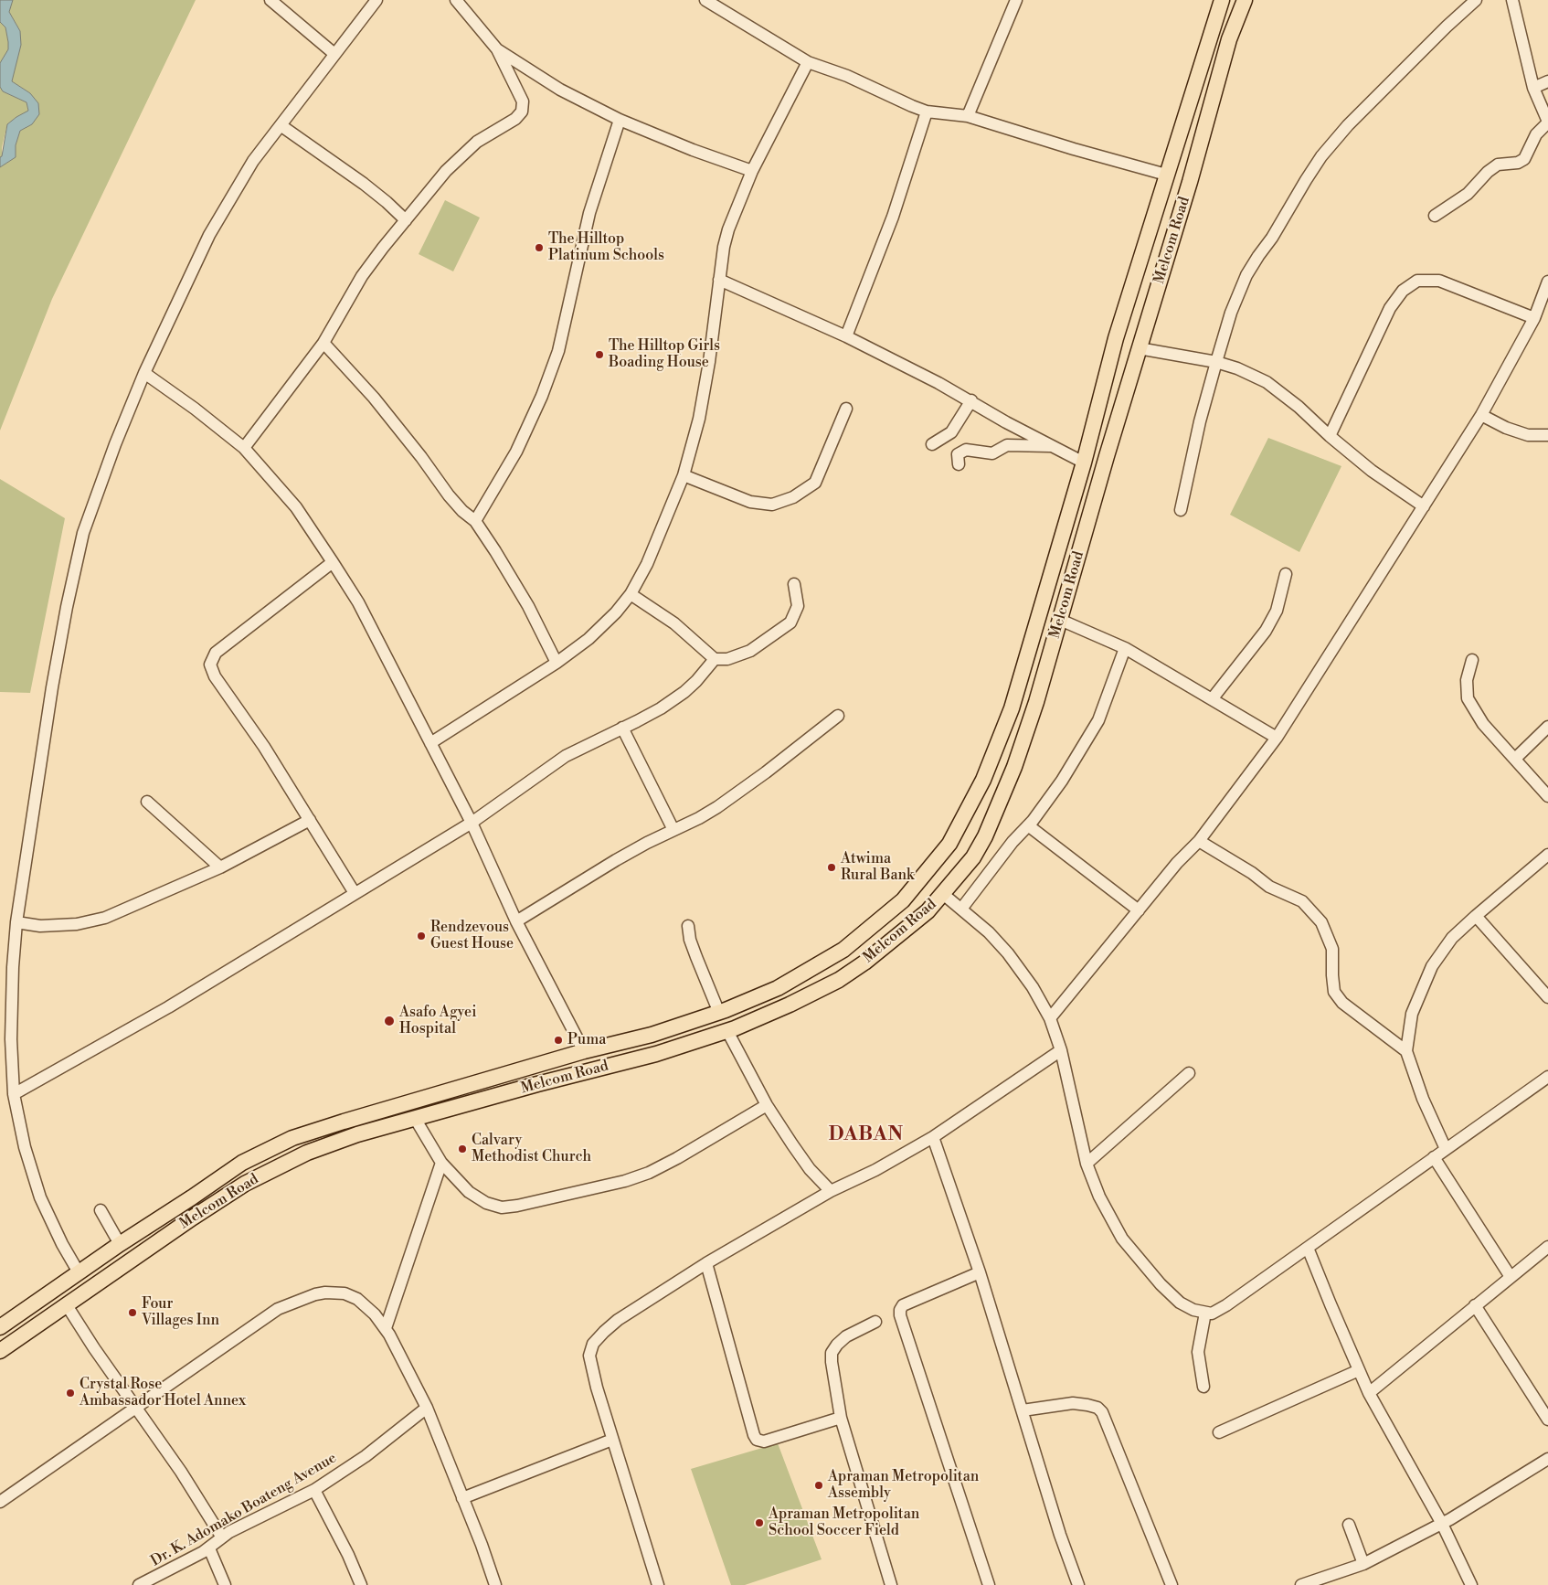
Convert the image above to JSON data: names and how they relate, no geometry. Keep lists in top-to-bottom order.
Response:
{
  "streets": {
    "main road": ["Melcom Road"],
    "street": ["Dr. K. Adomako Boateng Avenue"]
  },
  "districts": ["DABAN"],
  "places": [
    "The Hilltop Platinum Schools",
    "The Hilltop Girls Boading House",
    "Atwima Rural Bank",
    "Rendzevous Guest House",
    "Asafo Agyei Hospital",
    "Puma",
    "Calvary Methodist Church",
    "Four Villages Inn",
    "Crystal Rose Ambassador Hotel Annex",
    "Apraman Metropolitan Assembly",
    "Apraman Metropolitan School Soccer Field"
  ]
}
